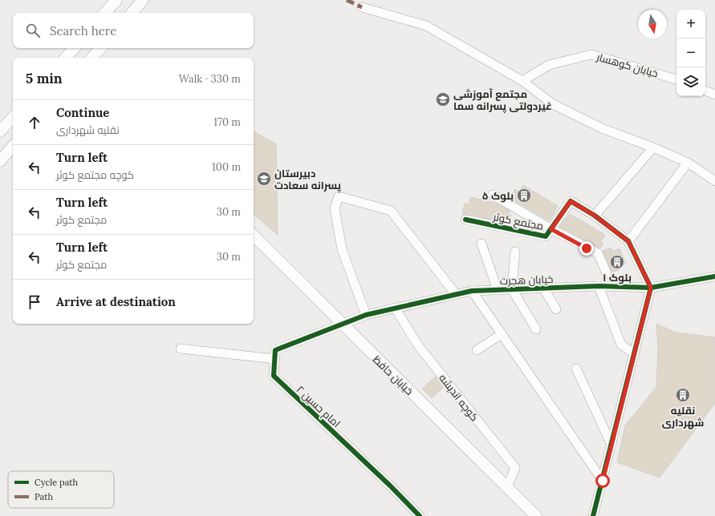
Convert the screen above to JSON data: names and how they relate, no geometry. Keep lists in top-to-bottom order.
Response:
{
  "streets": {
    "main road": ["خیابان حافظ"],
    "street": [
      "خیابان کوهسار",
      "مجتمع کوثر",
      "خیابان هجرت",
      "کوچه اندیشه",
      "امام حسین ۲"
    ]
  },
  "crossings": [
    ["خیابان هجرت", "خیابان حافظ"],
    ["خیابان هجرت", "کوچه اندیشه"],
    ["خیابان هجرت", "امام حسین ۲"],
    ["خیابان حافظ", "کوچه اندیشه"],
    ["خیابان حافظ", "امام حسین ۲"]
  ],
  "places": {
    "school or university": ["مجتمع آموزشی غیردولتی پسرانه سما", "دبیرستان پسرانه سعادت"],
    "building": ["بلوک ۵", "بلوک ۱", "نقلیه شهرداری"]
  },
  "legend": ["Cycle path", "Path"],
  "north": "bottom",
  "page": {
    "map_buttons": ["+", "−"],
    "search": "Search here",
    "heading": ["5 min", "Walk · 330 m"],
    "list": [
      ["Continue", "نقلیه شهرداری", "170 m"],
      ["Turn left", "کوچه مجتمع کوثر", "100 m"],
      ["Turn left", "مجتمع کوثر", "30 m"],
      ["Turn left", "مجتمع کوثر", "30 m"],
      "Arrive at destination"
    ]
  }
}
